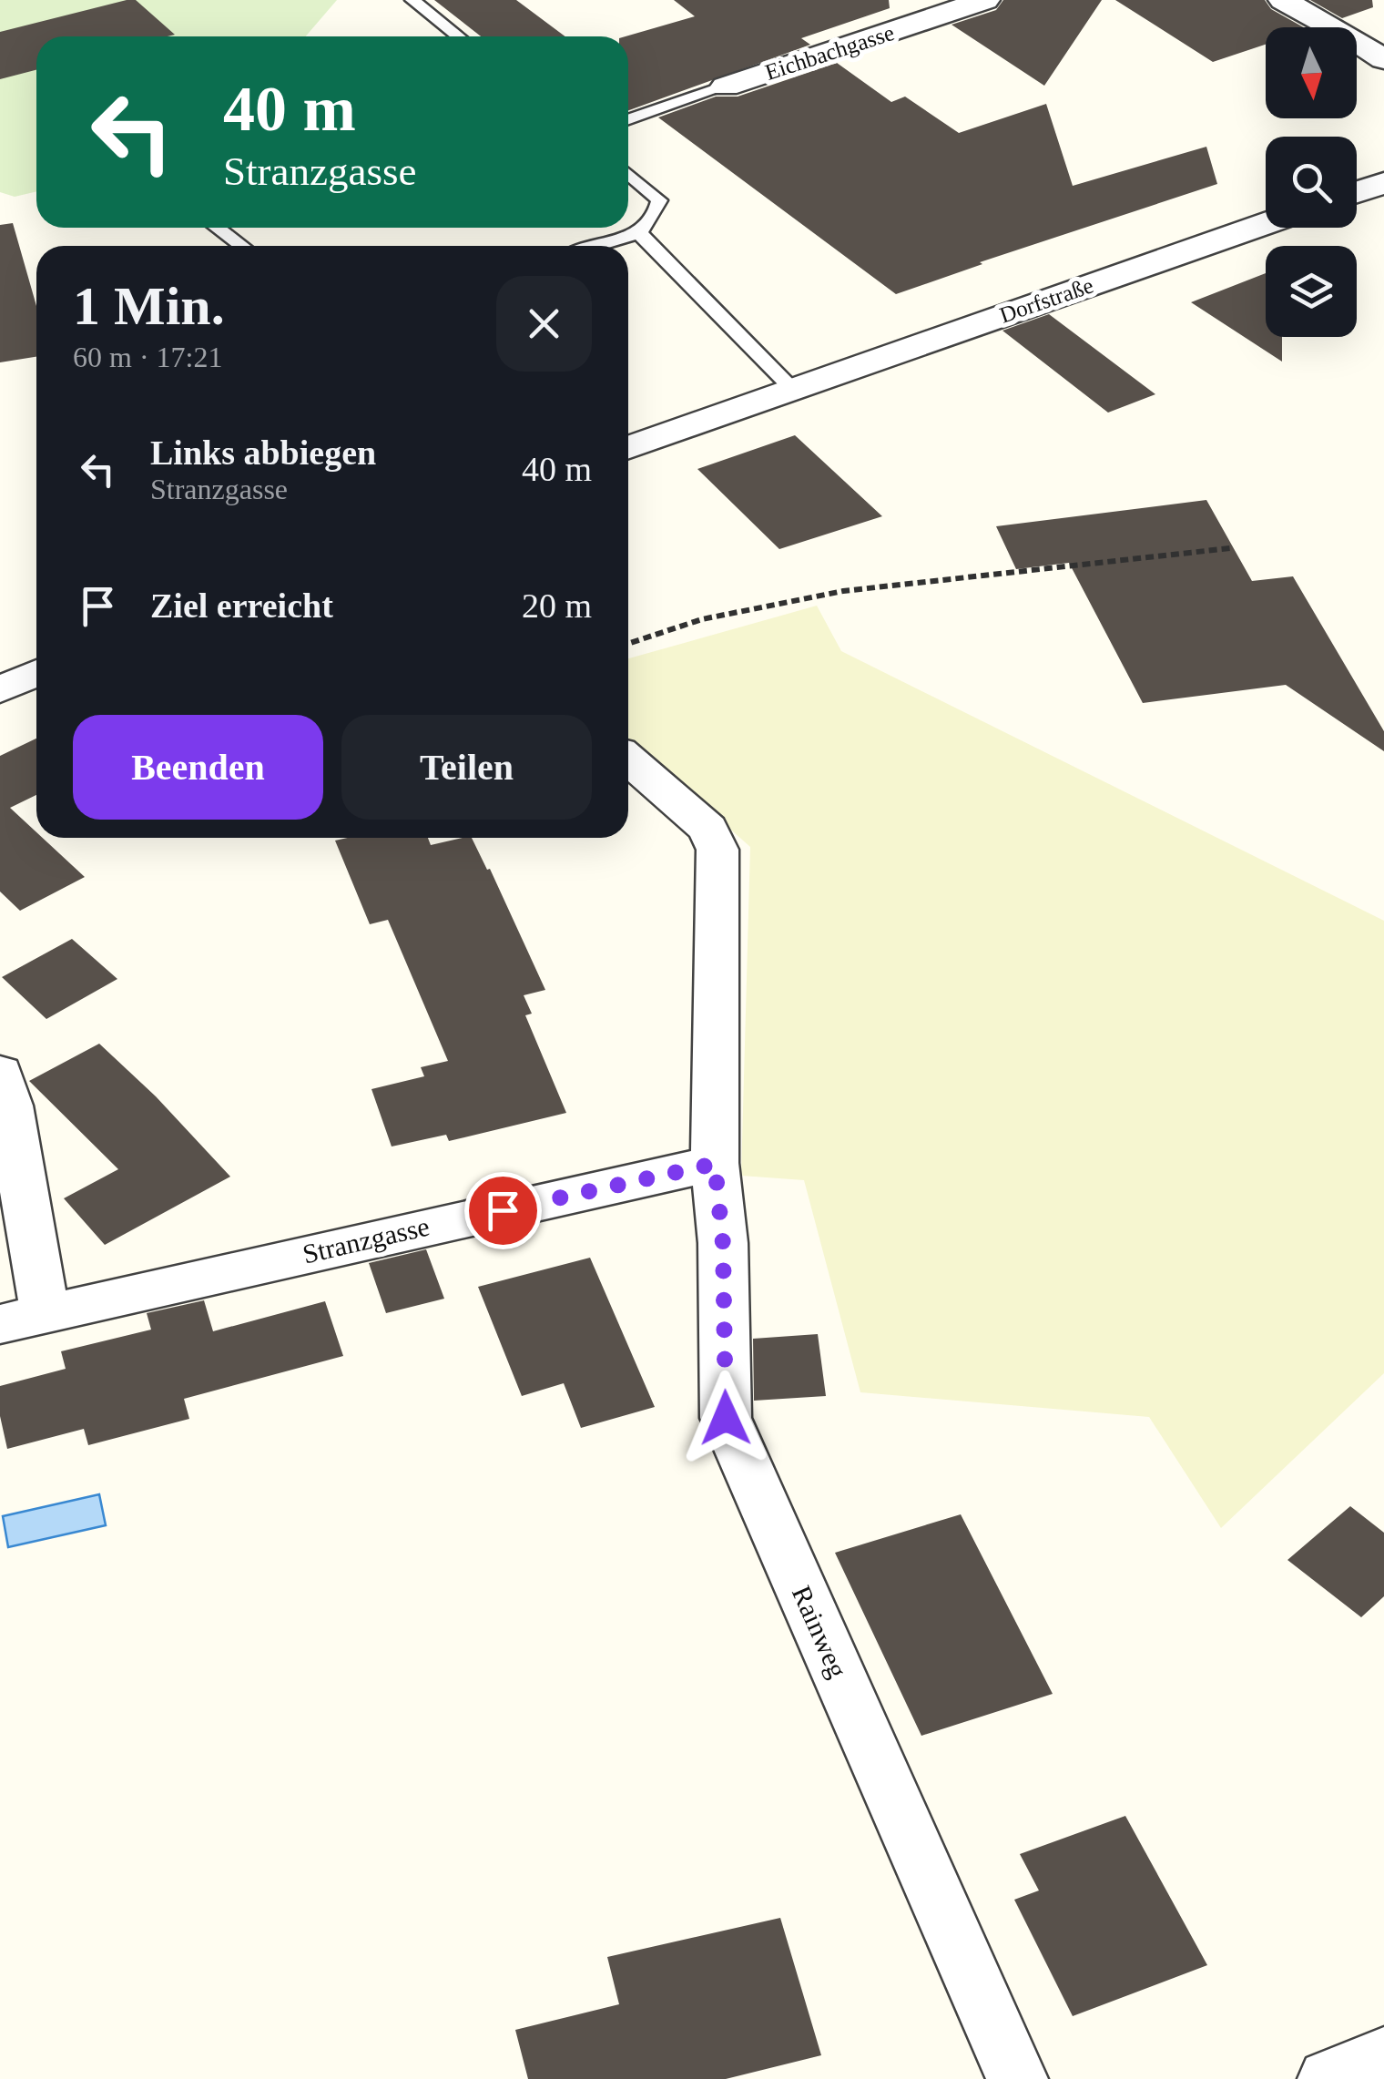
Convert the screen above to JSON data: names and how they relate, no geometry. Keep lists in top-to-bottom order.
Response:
{
  "streets": {
    "street": [
      "Eichbachgasse",
      "Dorfstraße",
      "Stranzgasse",
      "Rainweg"
    ]
  },
  "crossings": [
    ["Stranzgasse", "Rainweg"]
  ],
  "north": "bottom",
  "page": {
    "turn": ["40 m", "Stranzgasse"],
    "heading": ["1 Min.", "60 m · 17:21"],
    "list": [
      {
        "name": "Links abbiegen",
        "note": "Stranzgasse",
        "value": "40 m"
      },
      {
        "name": "Ziel erreicht",
        "value": "20 m"
      }
    ],
    "buttons": ["Beenden", "Teilen"]
  }
}
